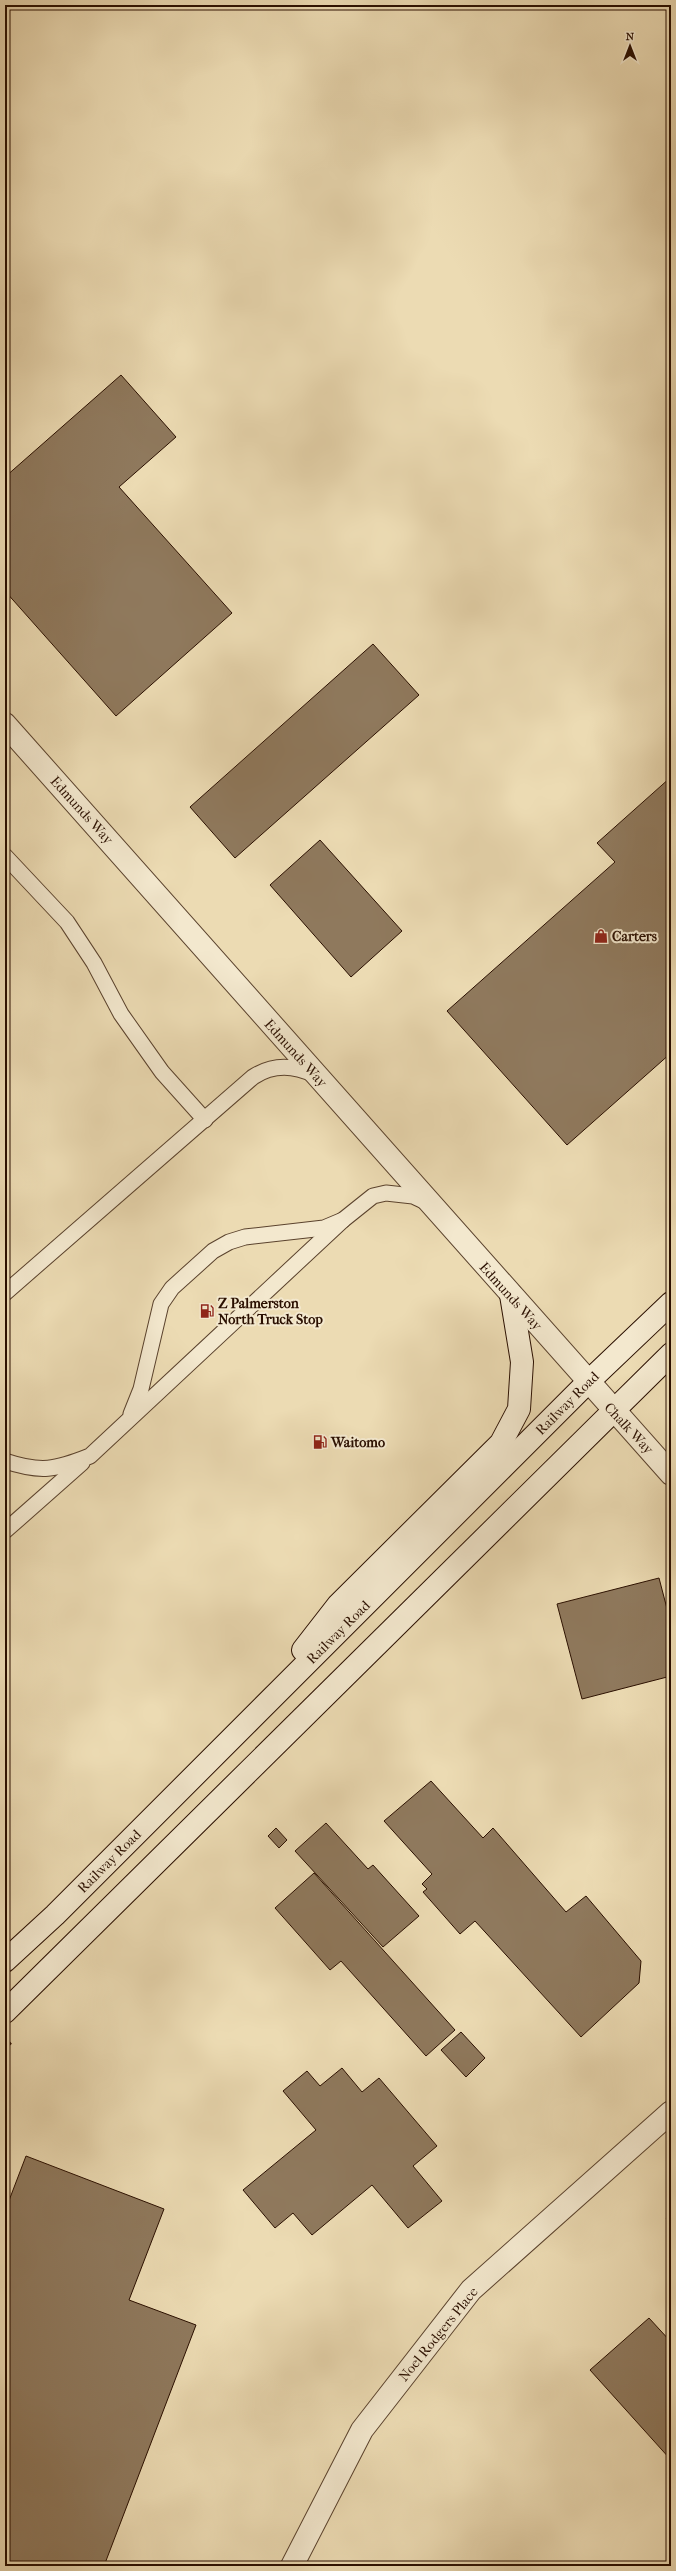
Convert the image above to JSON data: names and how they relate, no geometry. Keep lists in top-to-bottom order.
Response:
{
  "streets": {
    "main road": [
      "Edmunds Way",
      "Railway Road",
      "Chalk Way",
      "Noel Rodgers Place"
    ]
  },
  "crossings": [
    ["Edmunds Way", "Railway Road"],
    ["Edmunds Way", "Chalk Way"],
    ["Railway Road", "Chalk Way"]
  ],
  "places": {
    "shop": ["Carters"],
    "fuel station": ["Z Palmerston North Truck Stop", "Waitomo"]
  },
  "north": "top"
}
